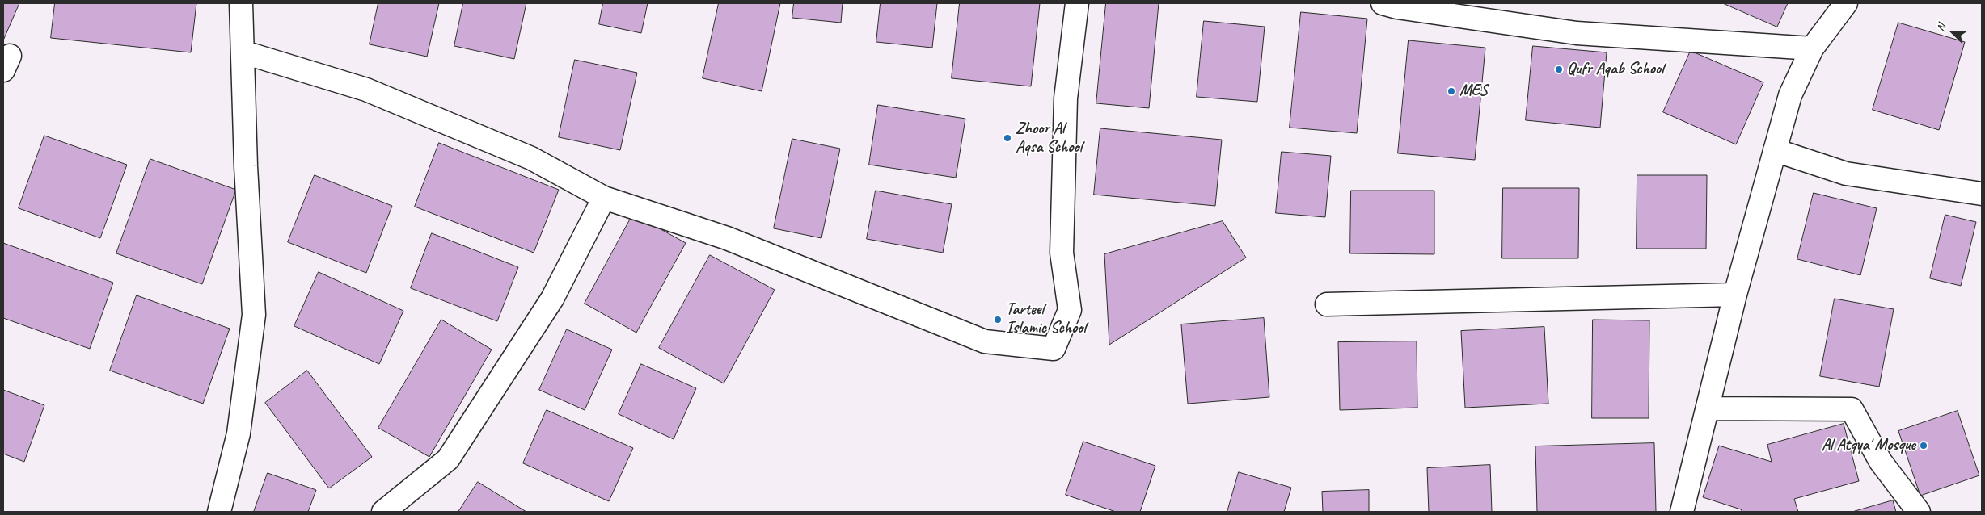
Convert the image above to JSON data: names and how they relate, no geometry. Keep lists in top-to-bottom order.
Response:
{
  "places": [
    "Qufr Aqab School",
    "MES",
    "Zhoor Al Aqsa School",
    "Tarteel Islamic School",
    "Al Atqya' Mosque"
  ],
  "north": "left"
}
